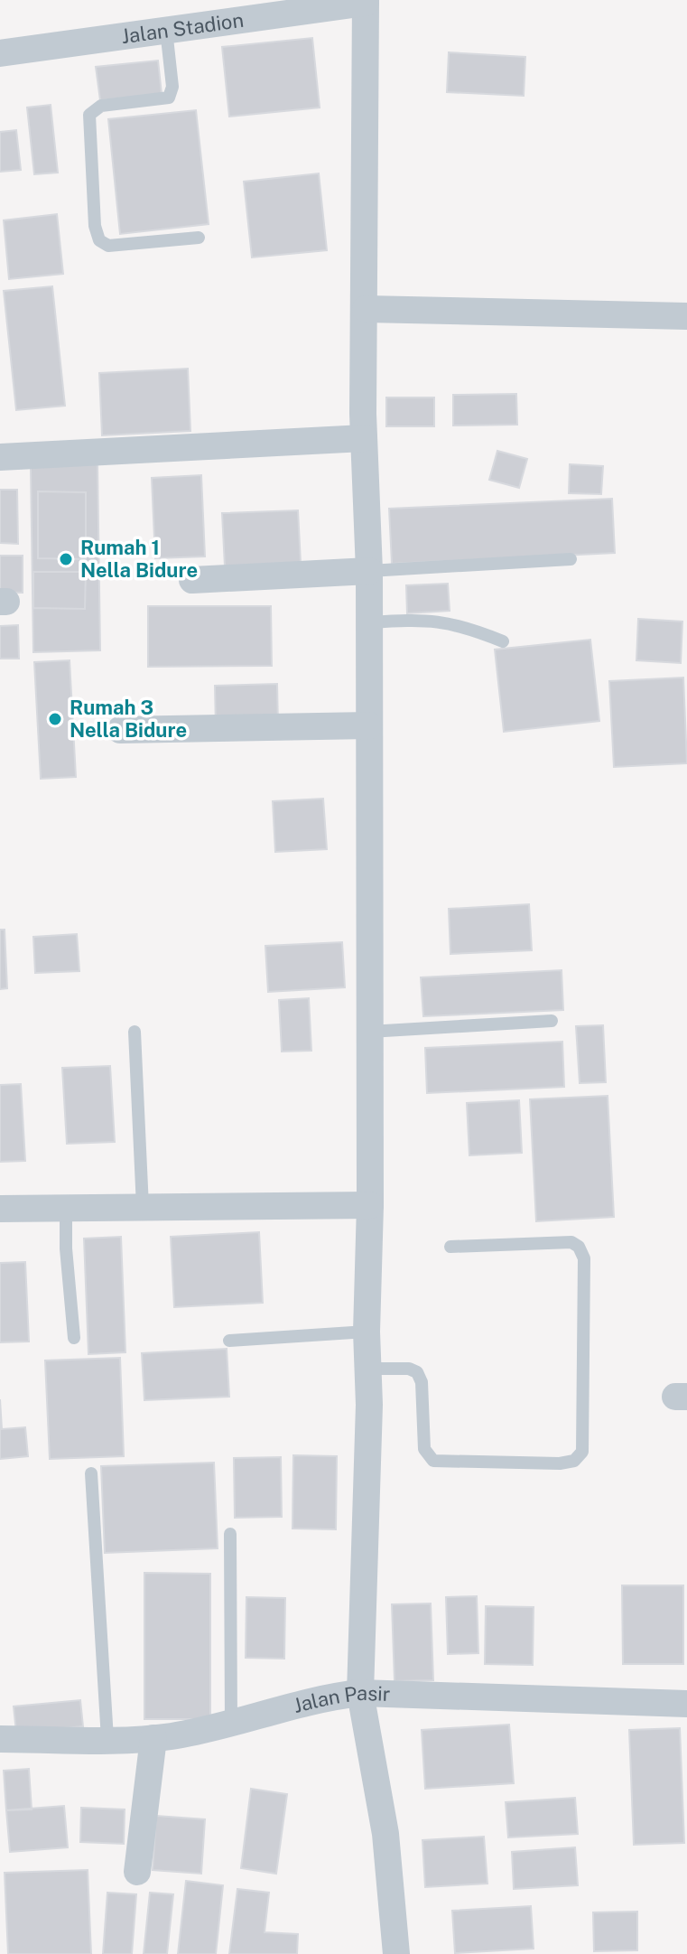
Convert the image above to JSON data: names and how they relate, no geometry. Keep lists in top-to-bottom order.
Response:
{
  "streets": {
    "street": ["Jalan Stadion", "Jalan Pasir"]
  },
  "places": ["Rumah 1 Nella Bidure", "Rumah 3 Nella Bidure"]
}
